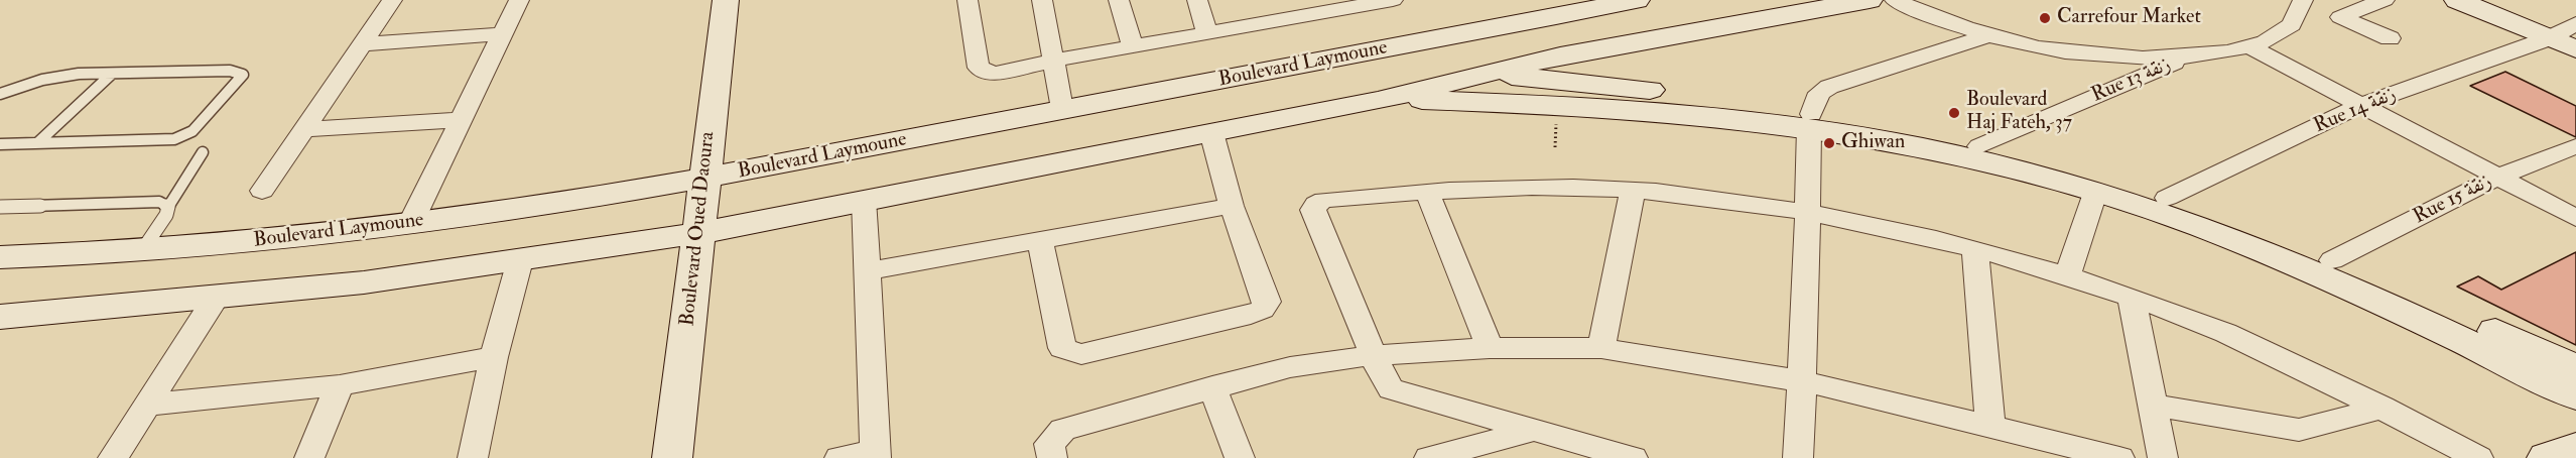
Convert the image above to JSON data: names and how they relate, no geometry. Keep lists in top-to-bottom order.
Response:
{
  "streets": {
    "main road": ["Boulevard Laymoune", "Boulevard Oued Daoura"],
    "street": ["Rue 13 زنقة", "Rue 14 زنقة", "Rue 15 زنقة"]
  },
  "crossings": [
    ["Boulevard Laymoune", "Boulevard Oued Daoura"]
  ],
  "places": ["Carrefour Market", "Boulevard Haj Fateh, 37", "Ghiwan"]
}
